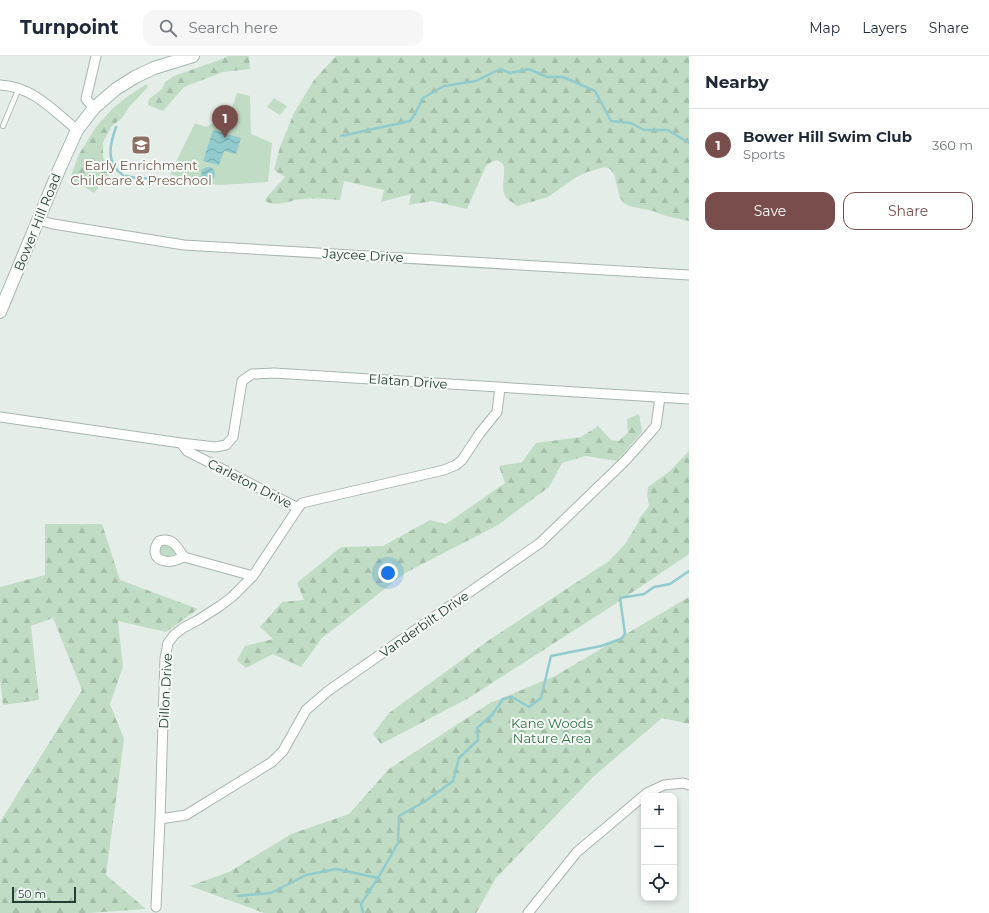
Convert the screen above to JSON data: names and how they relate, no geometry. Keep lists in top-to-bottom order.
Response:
{
  "streets": {
    "main road": ["Bower Hill Road"],
    "street": [
      "Jaycee Drive",
      "Elatan Drive",
      "Carleton Drive",
      "Vanderbilt Drive",
      "Dillon Drive"
    ]
  },
  "crossings": [
    ["Bower Hill Road", "Jaycee Drive"],
    ["Elatan Drive", "Carleton Drive"],
    ["Elatan Drive", "Vanderbilt Drive"],
    ["Carleton Drive", "Dillon Drive"],
    ["Vanderbilt Drive", "Dillon Drive"]
  ],
  "parks": ["Kane Woods Nature Area"],
  "places": {
    "school or university": ["Early Enrichment Childcare & Preschool"]
  },
  "scale_bar": "50 m",
  "page": {
    "header": "Turnpoint",
    "search": "Search here",
    "nav": ["Map", "Layers", "Share"],
    "heading": "Nearby",
    "pins": "1",
    "list": [
      {
        "mark": "1",
        "name": "Bower Hill Swim Club",
        "note": "Sports",
        "value": "360 m"
      }
    ],
    "buttons": ["Save", "Share"],
    "map_buttons": ["+", "−"],
    "scale": "50 m"
  }
}
